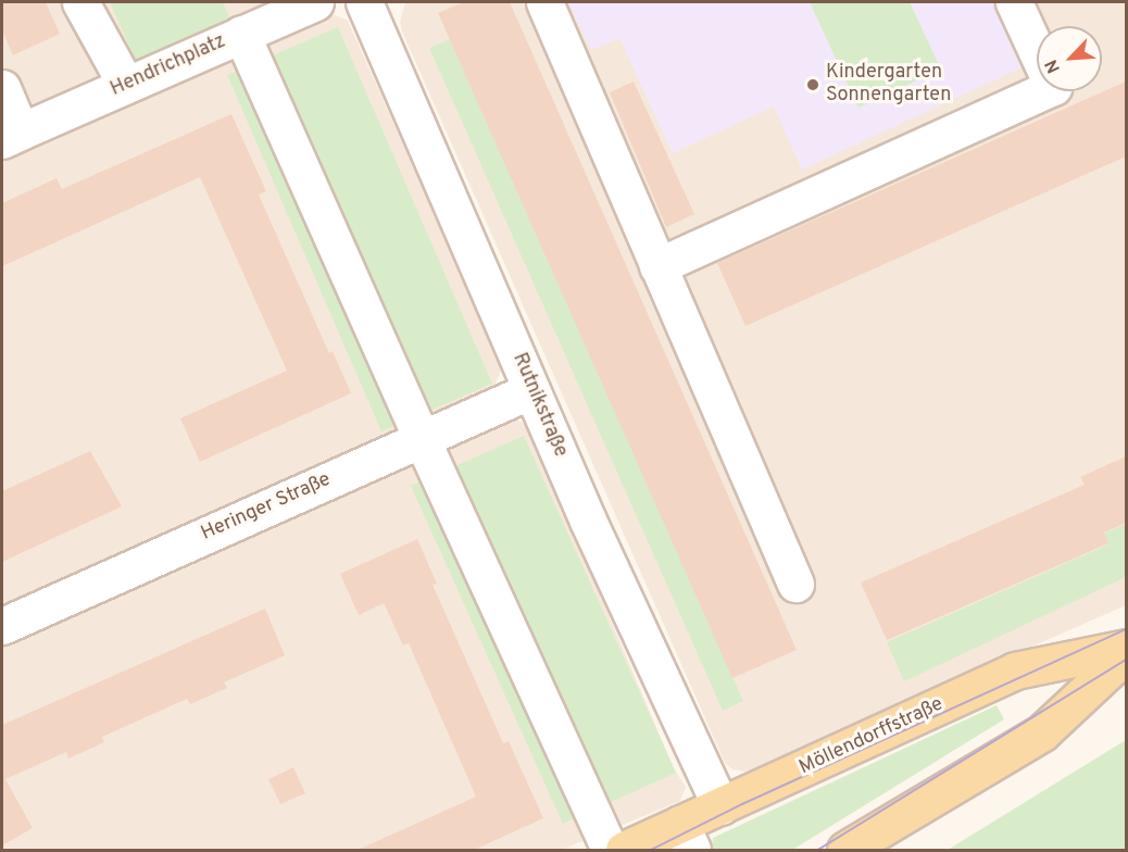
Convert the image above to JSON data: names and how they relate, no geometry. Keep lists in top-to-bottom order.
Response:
{
  "streets": {
    "main road": ["Möllendorffstraße"],
    "street": ["Hendrichplatz", "Rutnikstraße", "Heringer Straße"]
  },
  "crossings": [
    ["Rutnikstraße", "Heringer Straße"],
    ["Rutnikstraße", "Möllendorffstraße"]
  ],
  "places": ["Kindergarten Sonnengarten"],
  "north": "bottom left"
}
